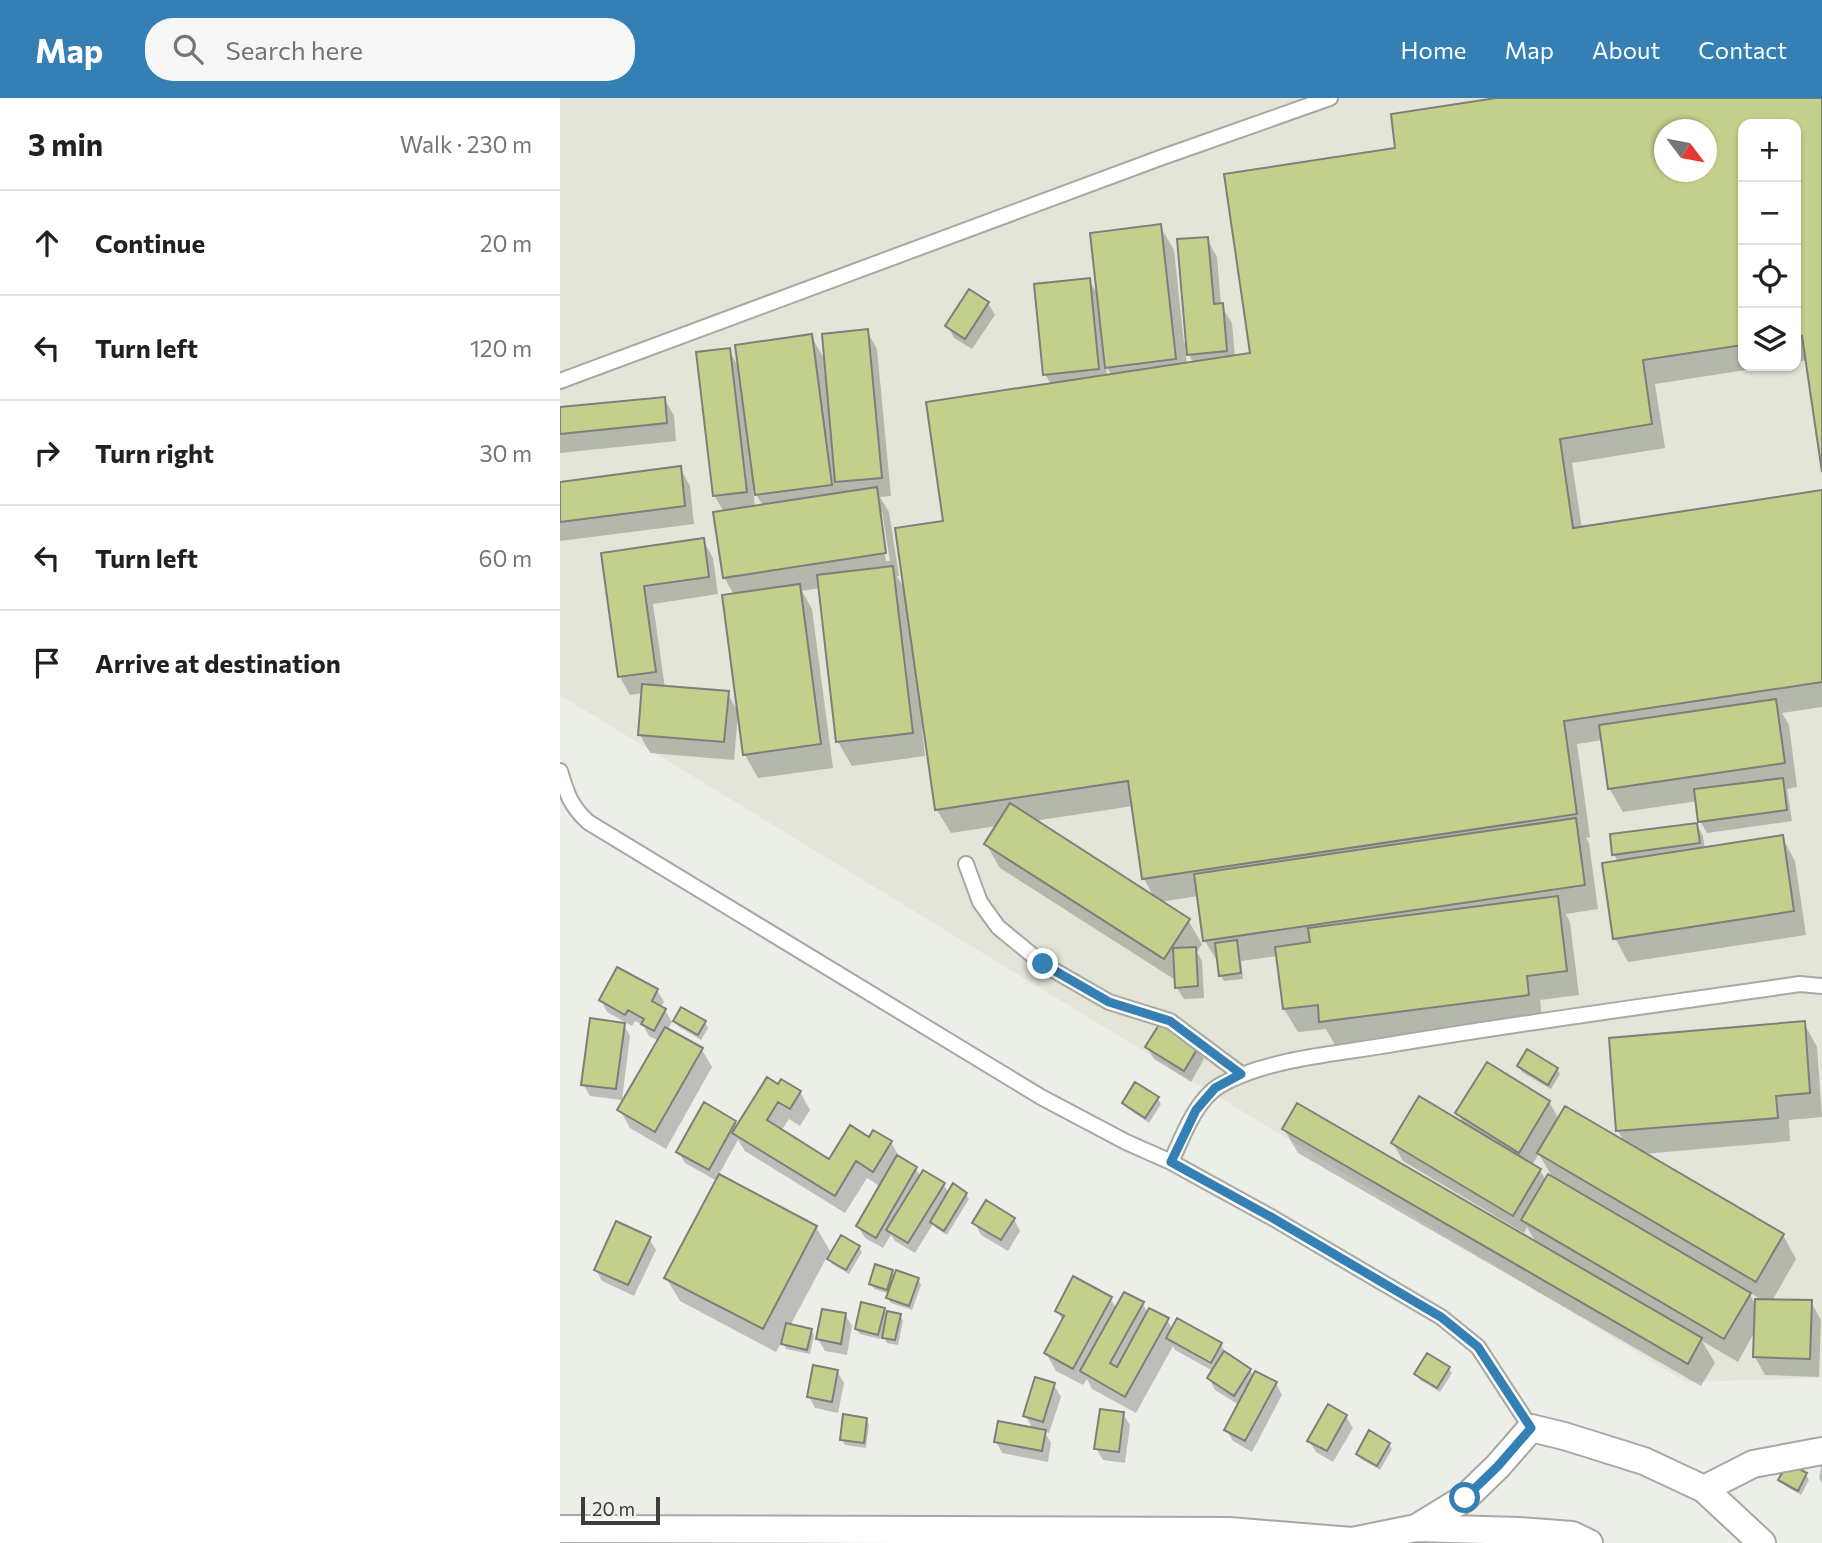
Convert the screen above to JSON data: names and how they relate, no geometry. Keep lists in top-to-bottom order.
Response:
{
  "scale_bar": "20 m",
  "north": "bottom right",
  "page": {
    "header": "Map",
    "search": "Search here",
    "nav": [
      "Home",
      "Map",
      "About",
      "Contact"
    ],
    "heading": ["3 min", "Walk · 230 m"],
    "map_buttons": ["+", "−"],
    "list": [
      ["Continue", "20 m"],
      ["Turn left", "120 m"],
      ["Turn right", "30 m"],
      ["Turn left", "60 m"],
      "Arrive at destination"
    ],
    "scale": "20 m"
  }
}
